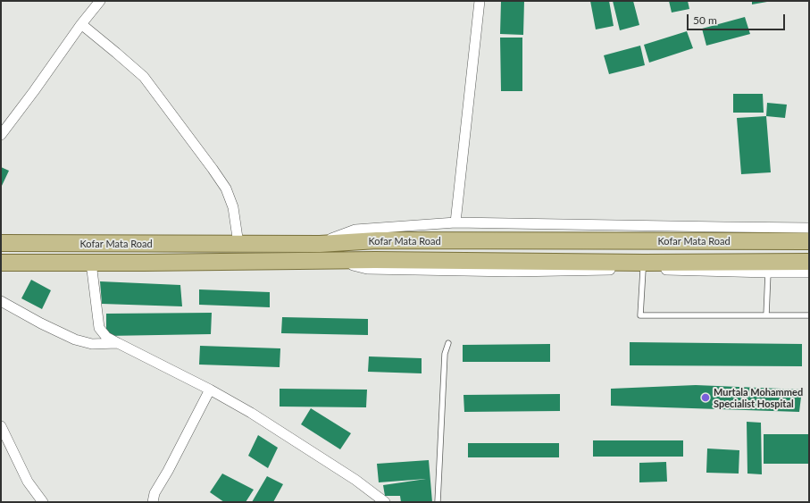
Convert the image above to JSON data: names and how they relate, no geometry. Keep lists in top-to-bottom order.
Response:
{
  "streets": {
    "main road": ["Kofar Mata Road"]
  },
  "places": ["Murtala Mohammed Specialist Hospital"],
  "scale_bar": "50 m"
}
